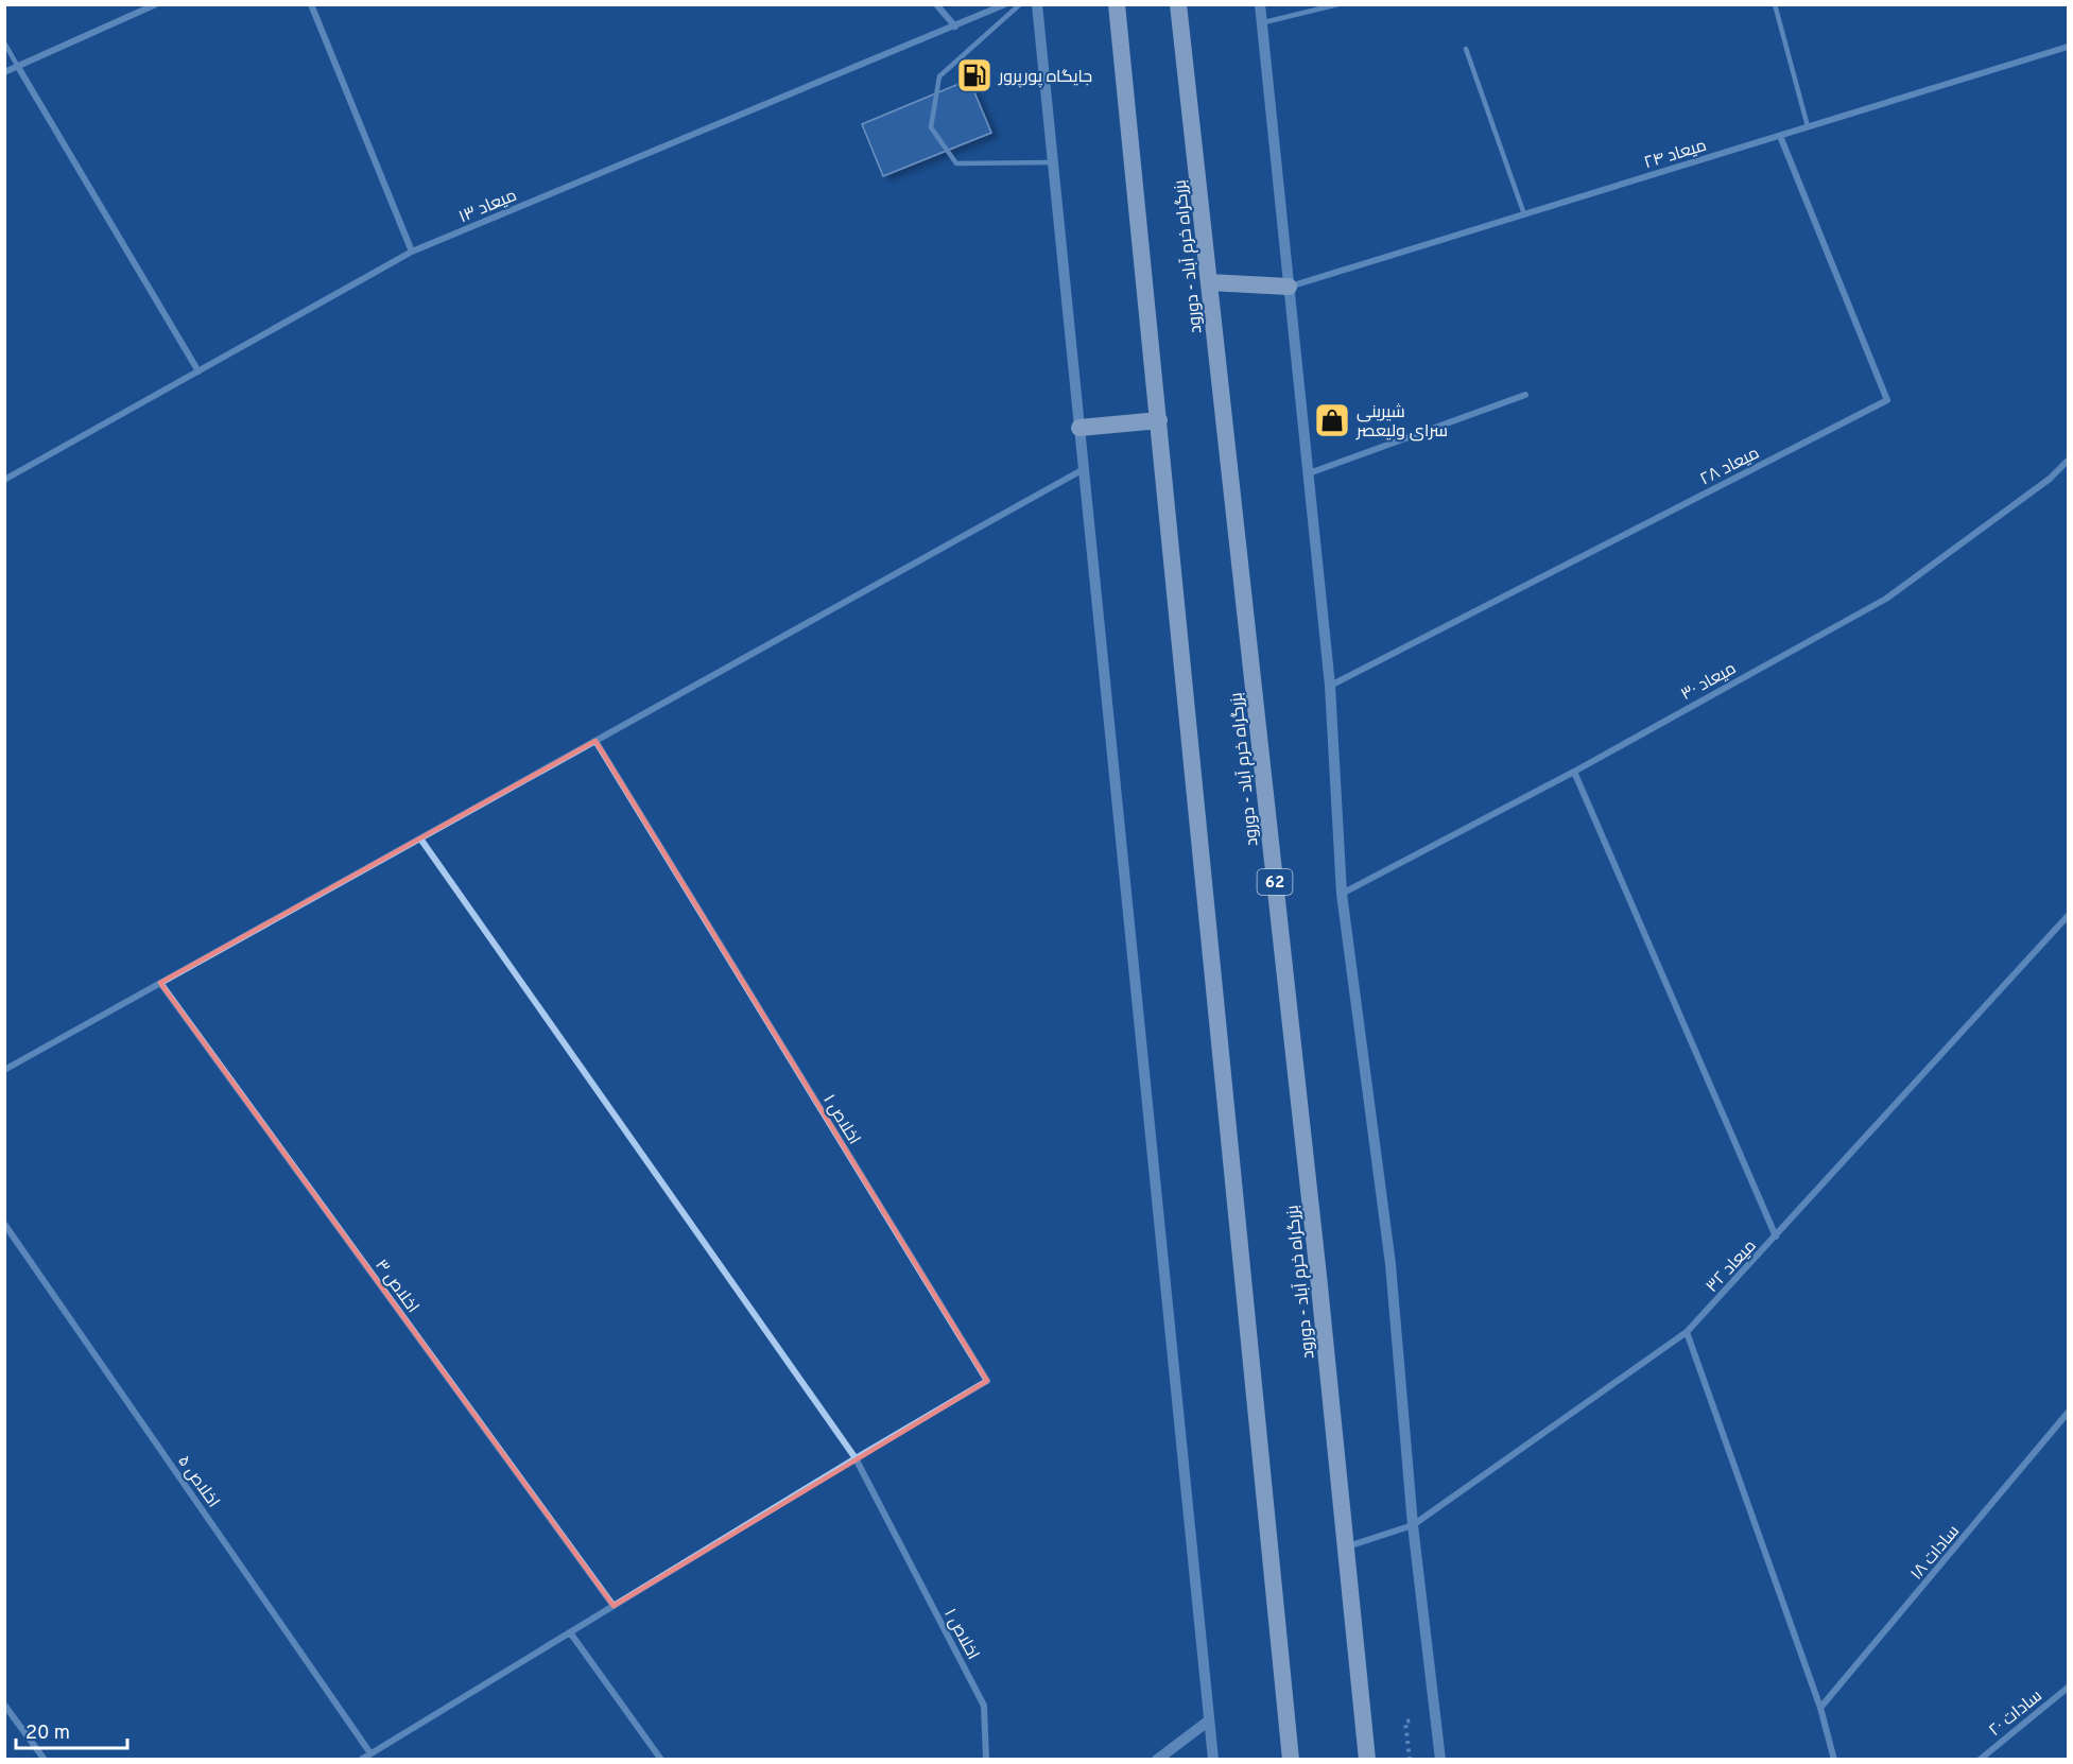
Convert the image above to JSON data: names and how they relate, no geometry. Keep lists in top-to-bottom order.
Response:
{
  "streets": {
    "highway": ["بزرگراه خرم آباد - دورود", "62"],
    "street": [
      "میعاد ۲۴",
      "میعاد ۱۳",
      "میعاد ۲۸",
      "میعاد ۳۰",
      "اخلاص ۱",
      "میعاد ۳۲",
      "اخلاص ۳",
      "اخلاص ۵",
      "سادات ۱۸",
      "سادات ۲۰"
    ]
  },
  "crossings": [
    ["میعاد ۲۴", "میعاد ۲۸"],
    ["بزرگراه خرم آباد - دورود", "میعاد ۳۲"]
  ],
  "places": {
    "fuel station": ["جایگاه پورپرور"],
    "shop": ["شیرینی سرای ولیعصر"]
  },
  "scale_bar": "20 m"
}
